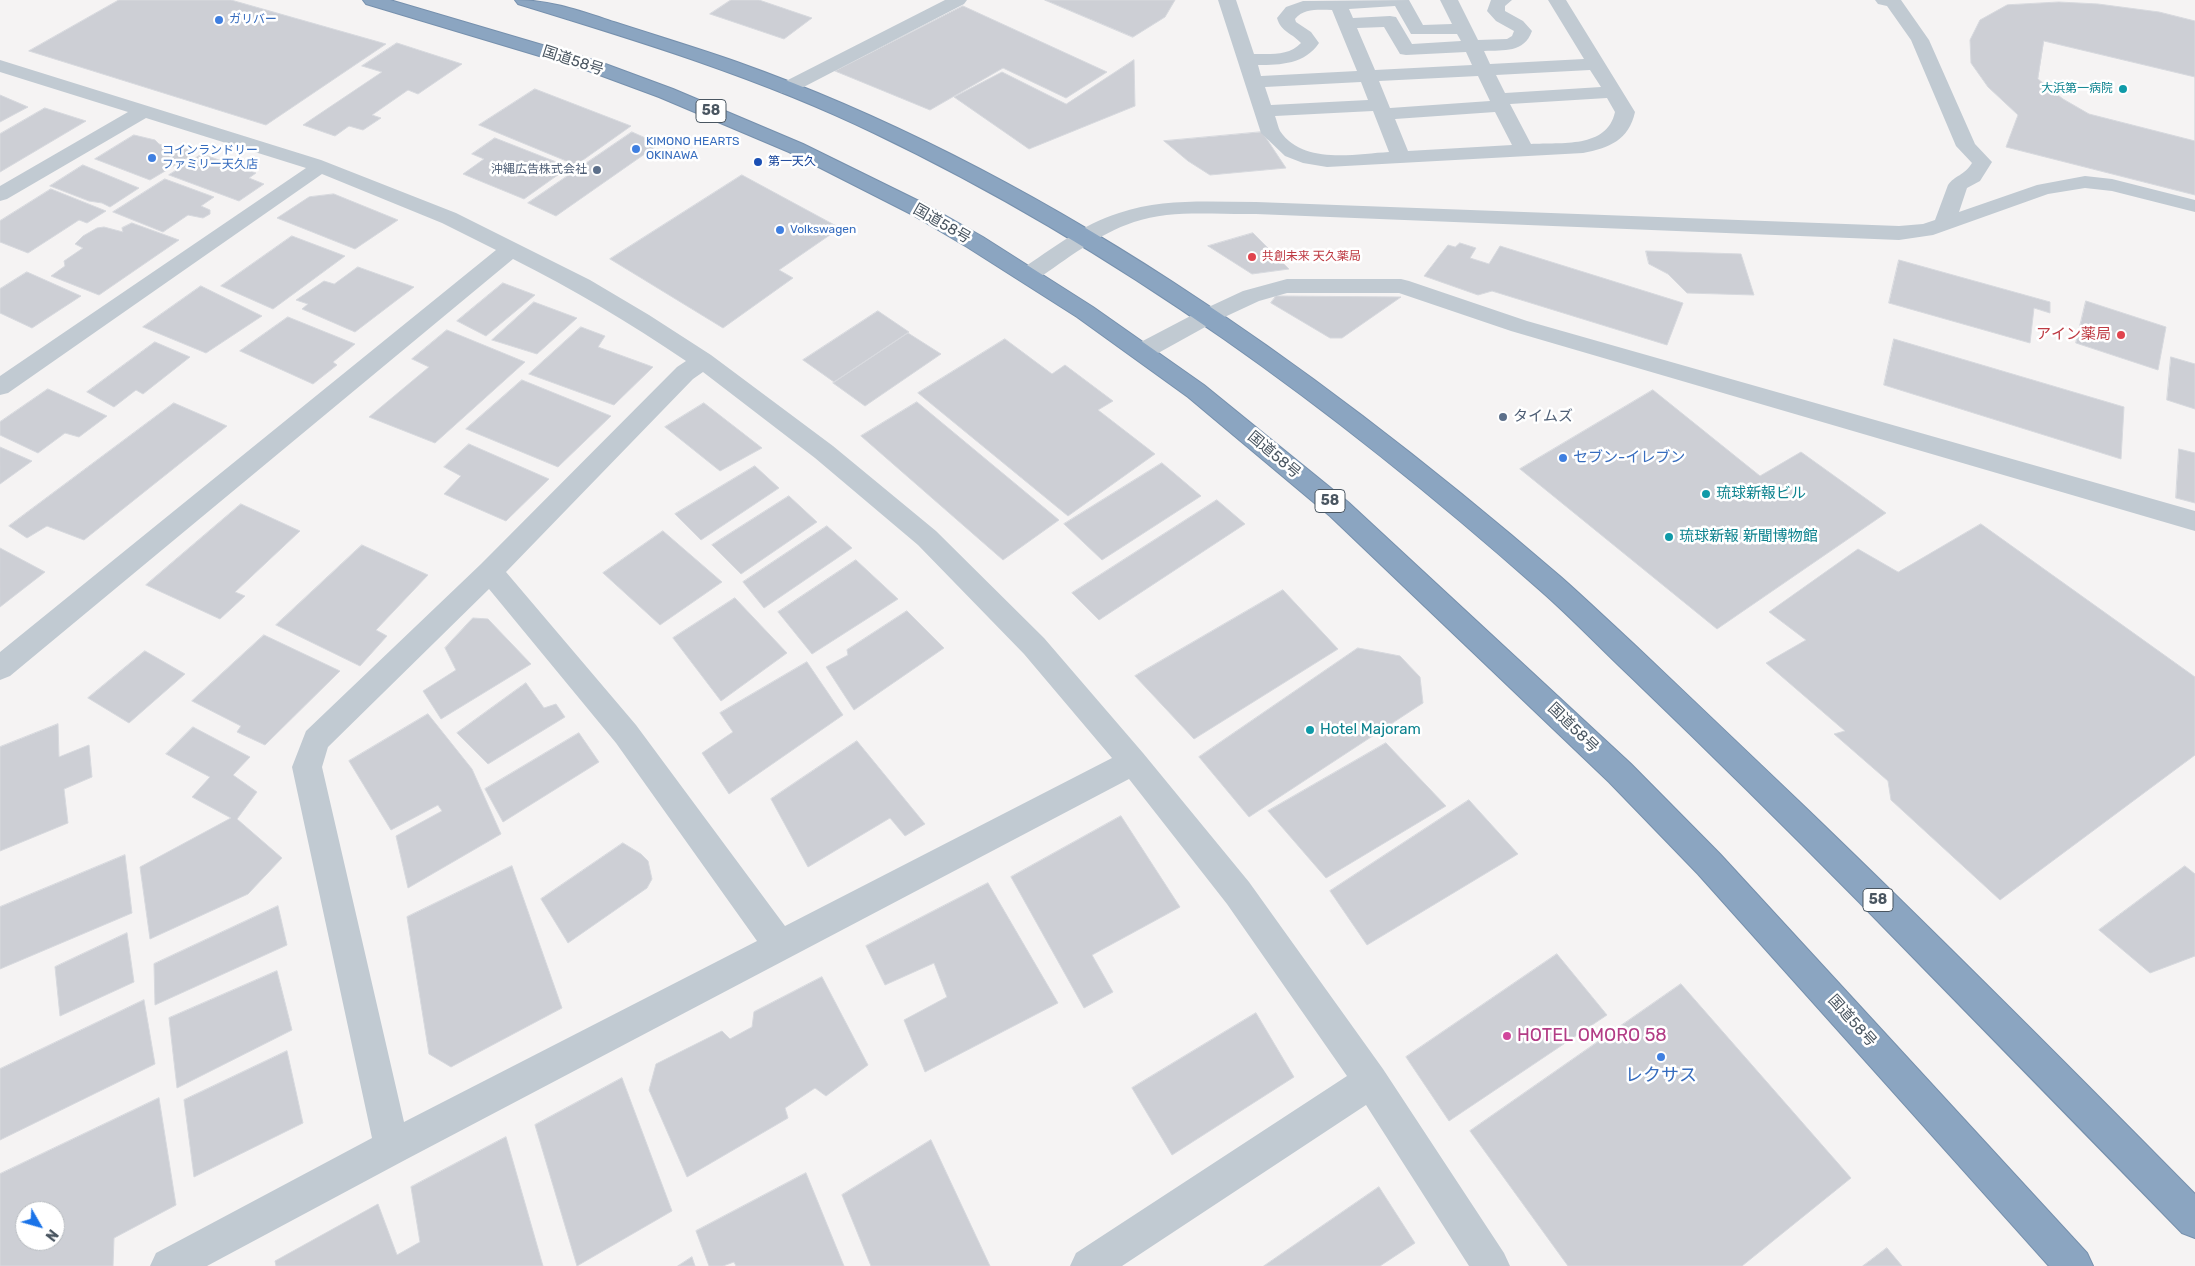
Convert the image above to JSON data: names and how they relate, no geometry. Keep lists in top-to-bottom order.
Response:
{
  "streets": {
    "highway": ["国道58号", "58"]
  },
  "places": [
    "ガリバー",
    "大浜第一病院",
    "KIMONO HEARTS OKINAWA",
    "コインランドリー ファミリー天久店",
    "第一天久",
    "沖縄広告株式会社",
    "Volkswagen",
    "共創未来 天久薬局",
    "アイン薬局",
    "タイムズ",
    "セブン-イレブン",
    "琉球新報ビル",
    "琉球新報 新聞博物館",
    "Hotel Majoram",
    "HOTEL OMORO 58",
    "レクサス"
  ],
  "north": "bottom right"
}
